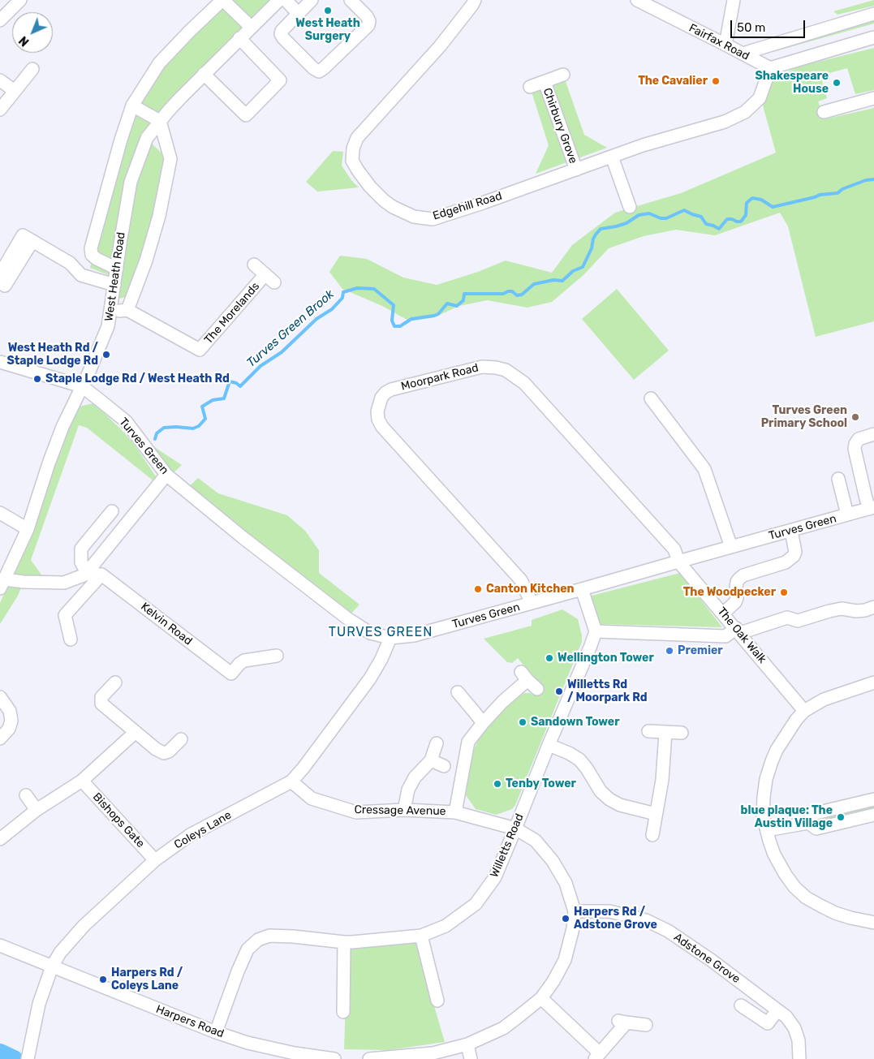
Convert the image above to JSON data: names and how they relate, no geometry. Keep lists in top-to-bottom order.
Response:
{
  "streets": {
    "street": [
      "Fairfax Road",
      "Chirbury Grove",
      "Edgehill Road",
      "West Heath Road",
      "The Morelands",
      "Moorpark Road",
      "Turves Green",
      "Kelvin Road",
      "The Oak Walk",
      "Cressage Avenue",
      "Bishops Gate",
      "Coleys Lane",
      "Willetts Road",
      "Adstone Grove",
      "Harpers Road"
    ]
  },
  "crossings": [
    ["Fairfax Road", "Edgehill Road"],
    ["Chirbury Grove", "Edgehill Road"],
    ["West Heath Road", "Turves Green"],
    ["Moorpark Road", "Turves Green"],
    ["Moorpark Road", "The Oak Walk"],
    ["Turves Green", "The Oak Walk"],
    ["Turves Green", "Coleys Lane"],
    ["Cressage Avenue", "Coleys Lane"],
    ["Cressage Avenue", "Willetts Road"],
    ["Bishops Gate", "Coleys Lane"],
    ["Coleys Lane", "Harpers Road"],
    ["Willetts Road", "Harpers Road"]
  ],
  "districts": ["TURVES GREEN"],
  "water": ["Turves Green Brook"],
  "places": [
    "West Heath Surgery",
    "The Cavalier",
    "Shakespeare House",
    "West Heath Rd / Staple Lodge Rd",
    "Staple Lodge Rd / West Heath Rd",
    "Turves Green Primary School",
    "Canton Kitchen",
    "The Woodpecker",
    "Premier",
    "Wellington Tower",
    "Willetts Rd / Moorpark Rd",
    "Sandown Tower",
    "Tenby Tower",
    "blue plaque: The Austin Village",
    "Harpers Rd / Adstone Grove",
    "Harpers Rd / Coleys Lane"
  ],
  "scale_bar": "50 m",
  "north": "bottom left"
}
